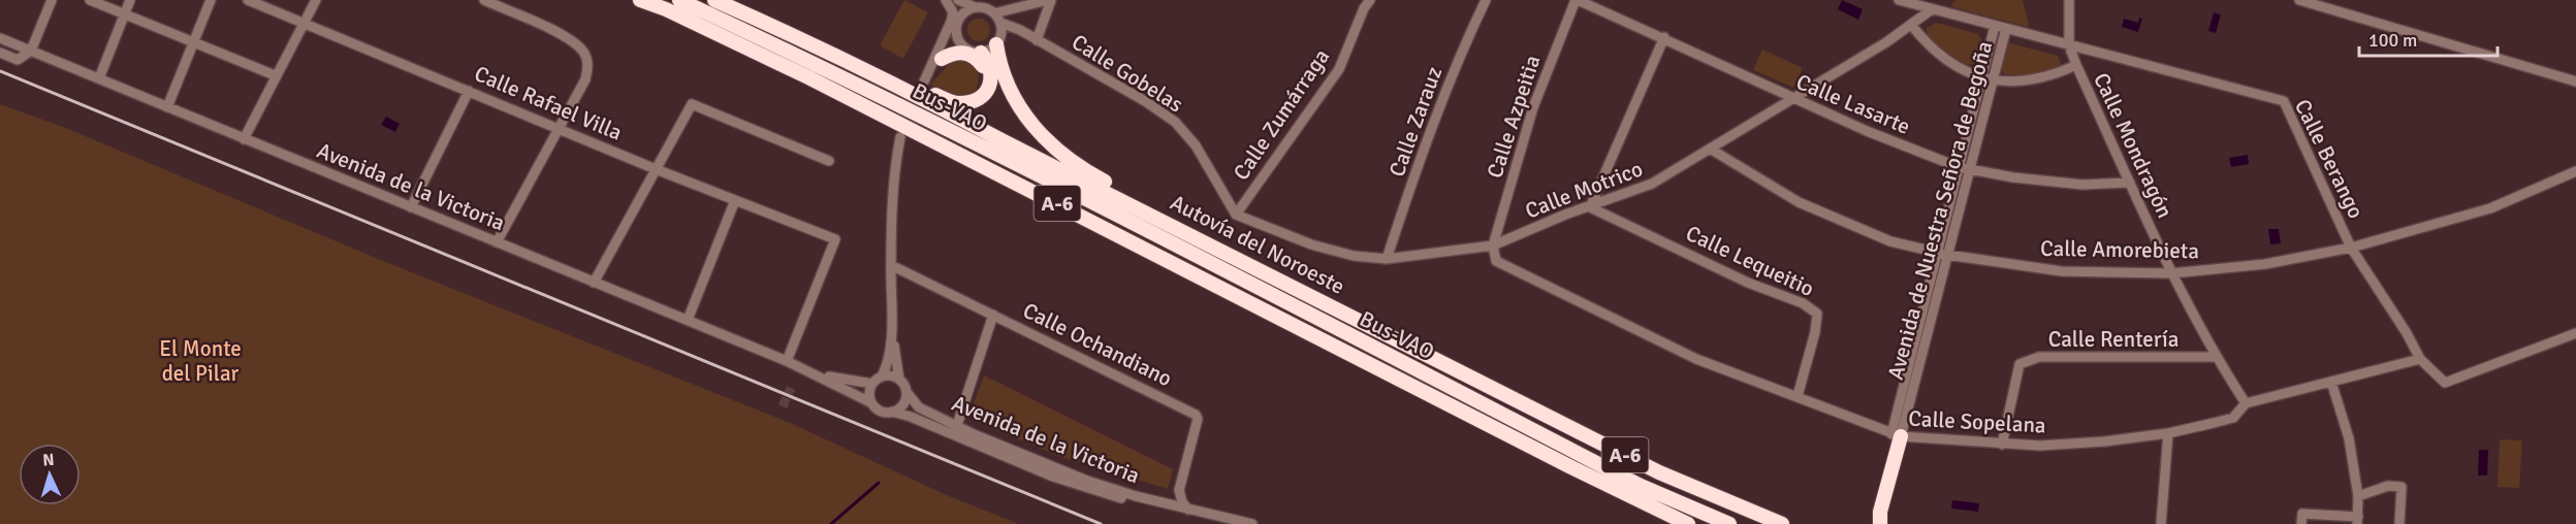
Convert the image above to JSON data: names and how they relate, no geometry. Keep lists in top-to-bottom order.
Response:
{
  "streets": {
    "highway": ["Bus-VAO", "A-6", "Autovía del Noroeste"],
    "street": [
      "Calle Gobelas",
      "Calle Rafael Villa",
      "Calle Lasarte",
      "Calle Zumárraga",
      "Calle Azpeitia",
      "Calle Zarauz",
      "Calle Mondragón",
      "Calle Berango",
      "Avenida de la Victoria",
      "Calle Motrico",
      "Avenida de Nuestra Señora de Begoña",
      "Calle Amorebieta",
      "Calle Lequeitio",
      "Calle Rentería",
      "Calle Ochandiano",
      "Calle Sopelana"
    ]
  },
  "crossings": [
    ["Calle Gobelas", "Calle Zumárraga"],
    ["Calle Gobelas", "Calle Motrico"],
    ["Calle Rafael Villa", "Avenida de la Victoria"],
    ["Calle Lasarte", "Calle Azpeitia"],
    ["Calle Lasarte", "Calle Mondragón"],
    ["Calle Lasarte", "Calle Motrico"],
    ["Calle Lasarte", "Avenida de Nuestra Señora de Begoña"],
    ["Calle Zumárraga", "Calle Motrico"],
    ["Calle Azpeitia", "Calle Motrico"],
    ["Calle Azpeitia", "Calle Sopelana"],
    ["Calle Zarauz", "Calle Motrico"],
    ["Calle Mondragón", "Calle Berango"],
    ["Calle Mondragón", "Calle Amorebieta"],
    ["Calle Mondragón", "Calle Rentería"],
    ["Calle Mondragón", "Calle Sopelana"],
    ["Calle Berango", "Calle Amorebieta"],
    ["Calle Berango", "Calle Sopelana"],
    ["Avenida de la Victoria", "Calle Ochandiano"],
    ["Calle Motrico", "Calle Amorebieta"],
    ["Calle Motrico", "Calle Lequeitio"],
    ["Calle Motrico", "Calle Sopelana"],
    ["Avenida de Nuestra Señora de Begoña", "Calle Amorebieta"],
    ["Avenida de Nuestra Señora de Begoña", "Calle Sopelana"],
    ["Calle Lequeitio", "Calle Sopelana"],
    ["Calle Rentería", "Calle Sopelana"]
  ],
  "parks": ["El Monte del Pilar"],
  "scale_bar": "100 m",
  "north": "top"
}
